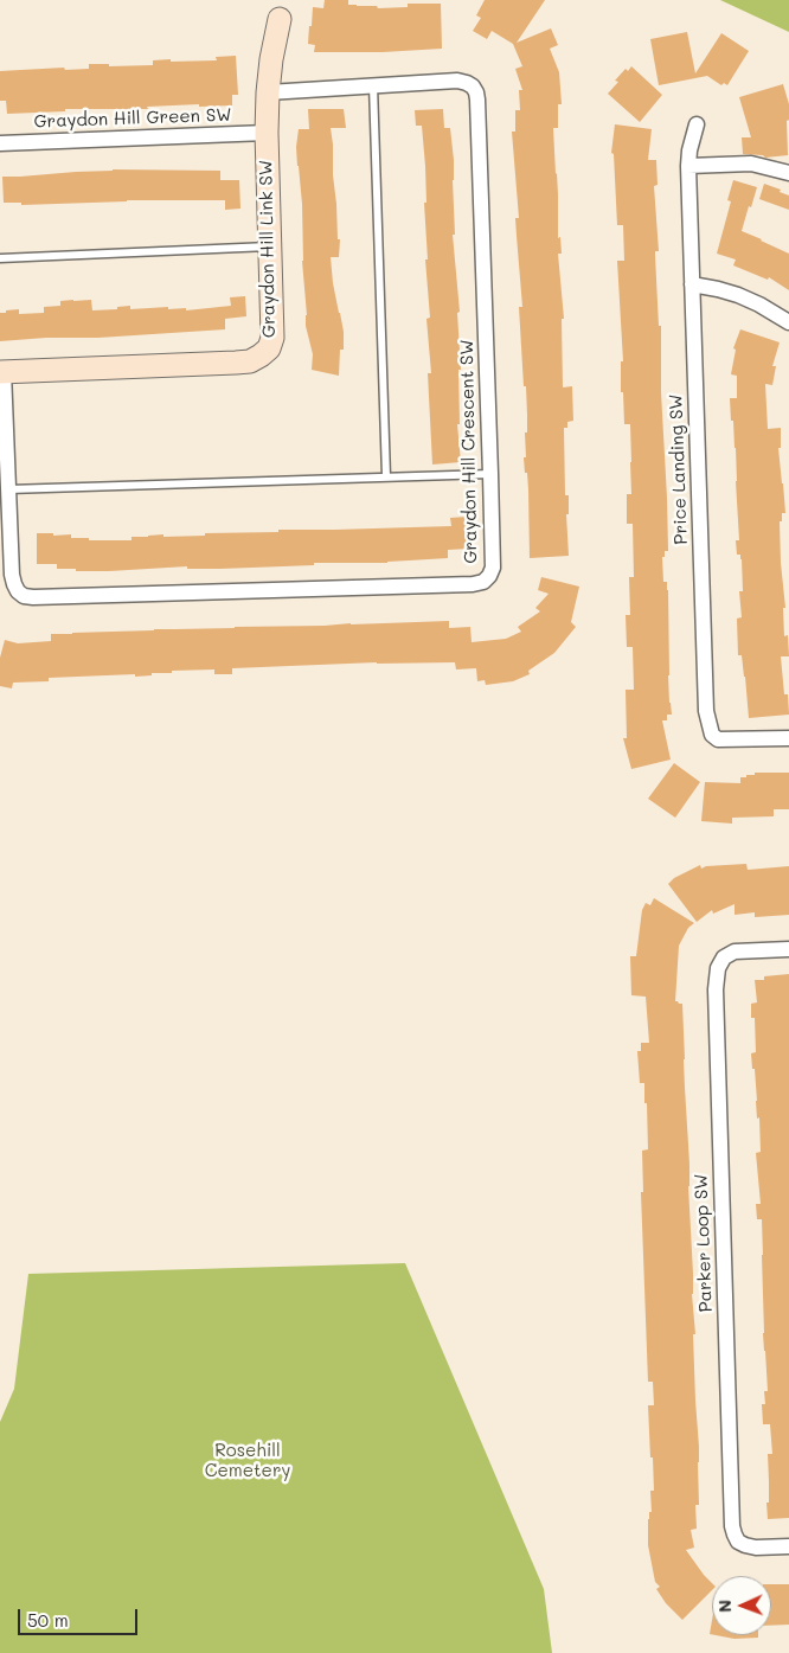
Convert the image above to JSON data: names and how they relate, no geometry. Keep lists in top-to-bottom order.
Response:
{
  "streets": {
    "street": [
      "Graydon Hill Green SW",
      "Graydon Hill Link SW",
      "Graydon Hill Crescent SW",
      "Price Landing SW",
      "Parker Loop SW"
    ]
  },
  "crossings": [
    ["Graydon Hill Green SW", "Graydon Hill Link SW"],
    ["Graydon Hill Link SW", "Graydon Hill Crescent SW"]
  ],
  "parks": ["Rosehill Cemetery"],
  "scale_bar": "50 m",
  "north": "left"
}
